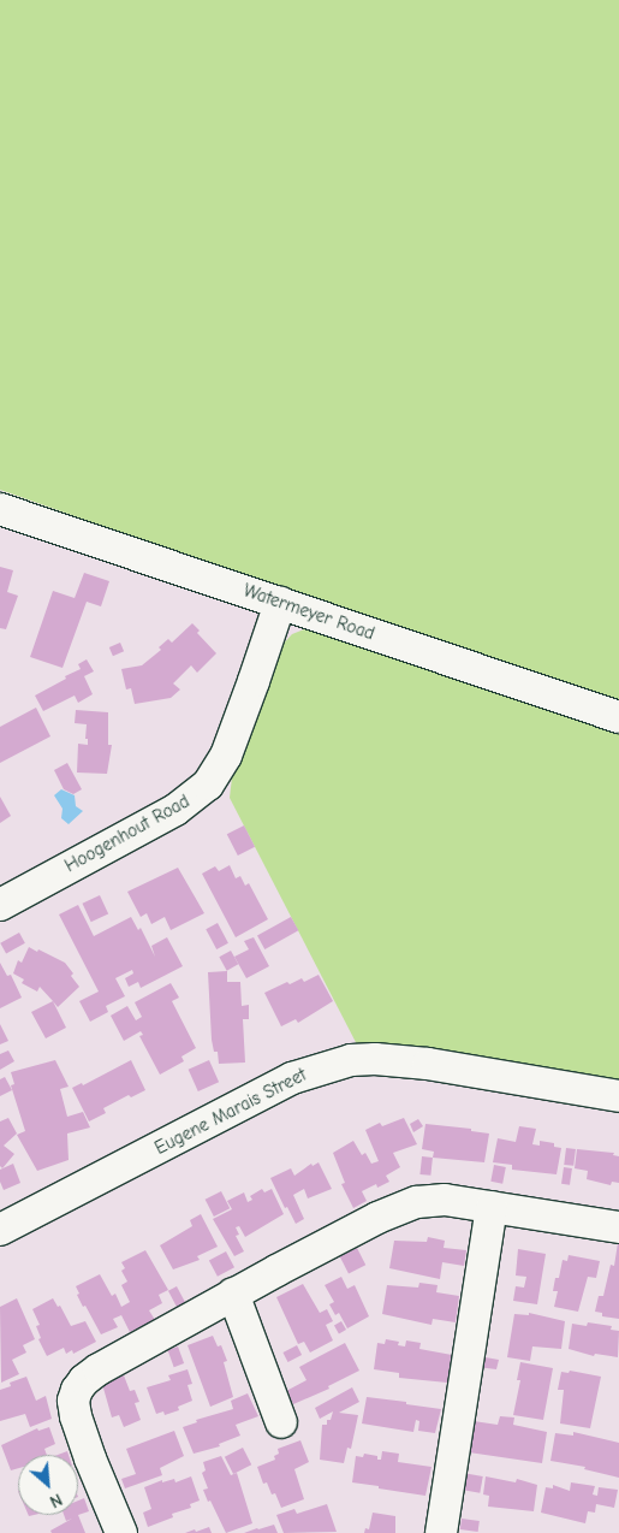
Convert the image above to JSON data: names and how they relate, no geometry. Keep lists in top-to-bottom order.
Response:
{
  "streets": {
    "street": ["Watermeyer Road", "Hoogenhout Road", "Eugene Marais Street"]
  },
  "crossings": [
    ["Watermeyer Road", "Hoogenhout Road"]
  ],
  "north": "bottom right"
}
